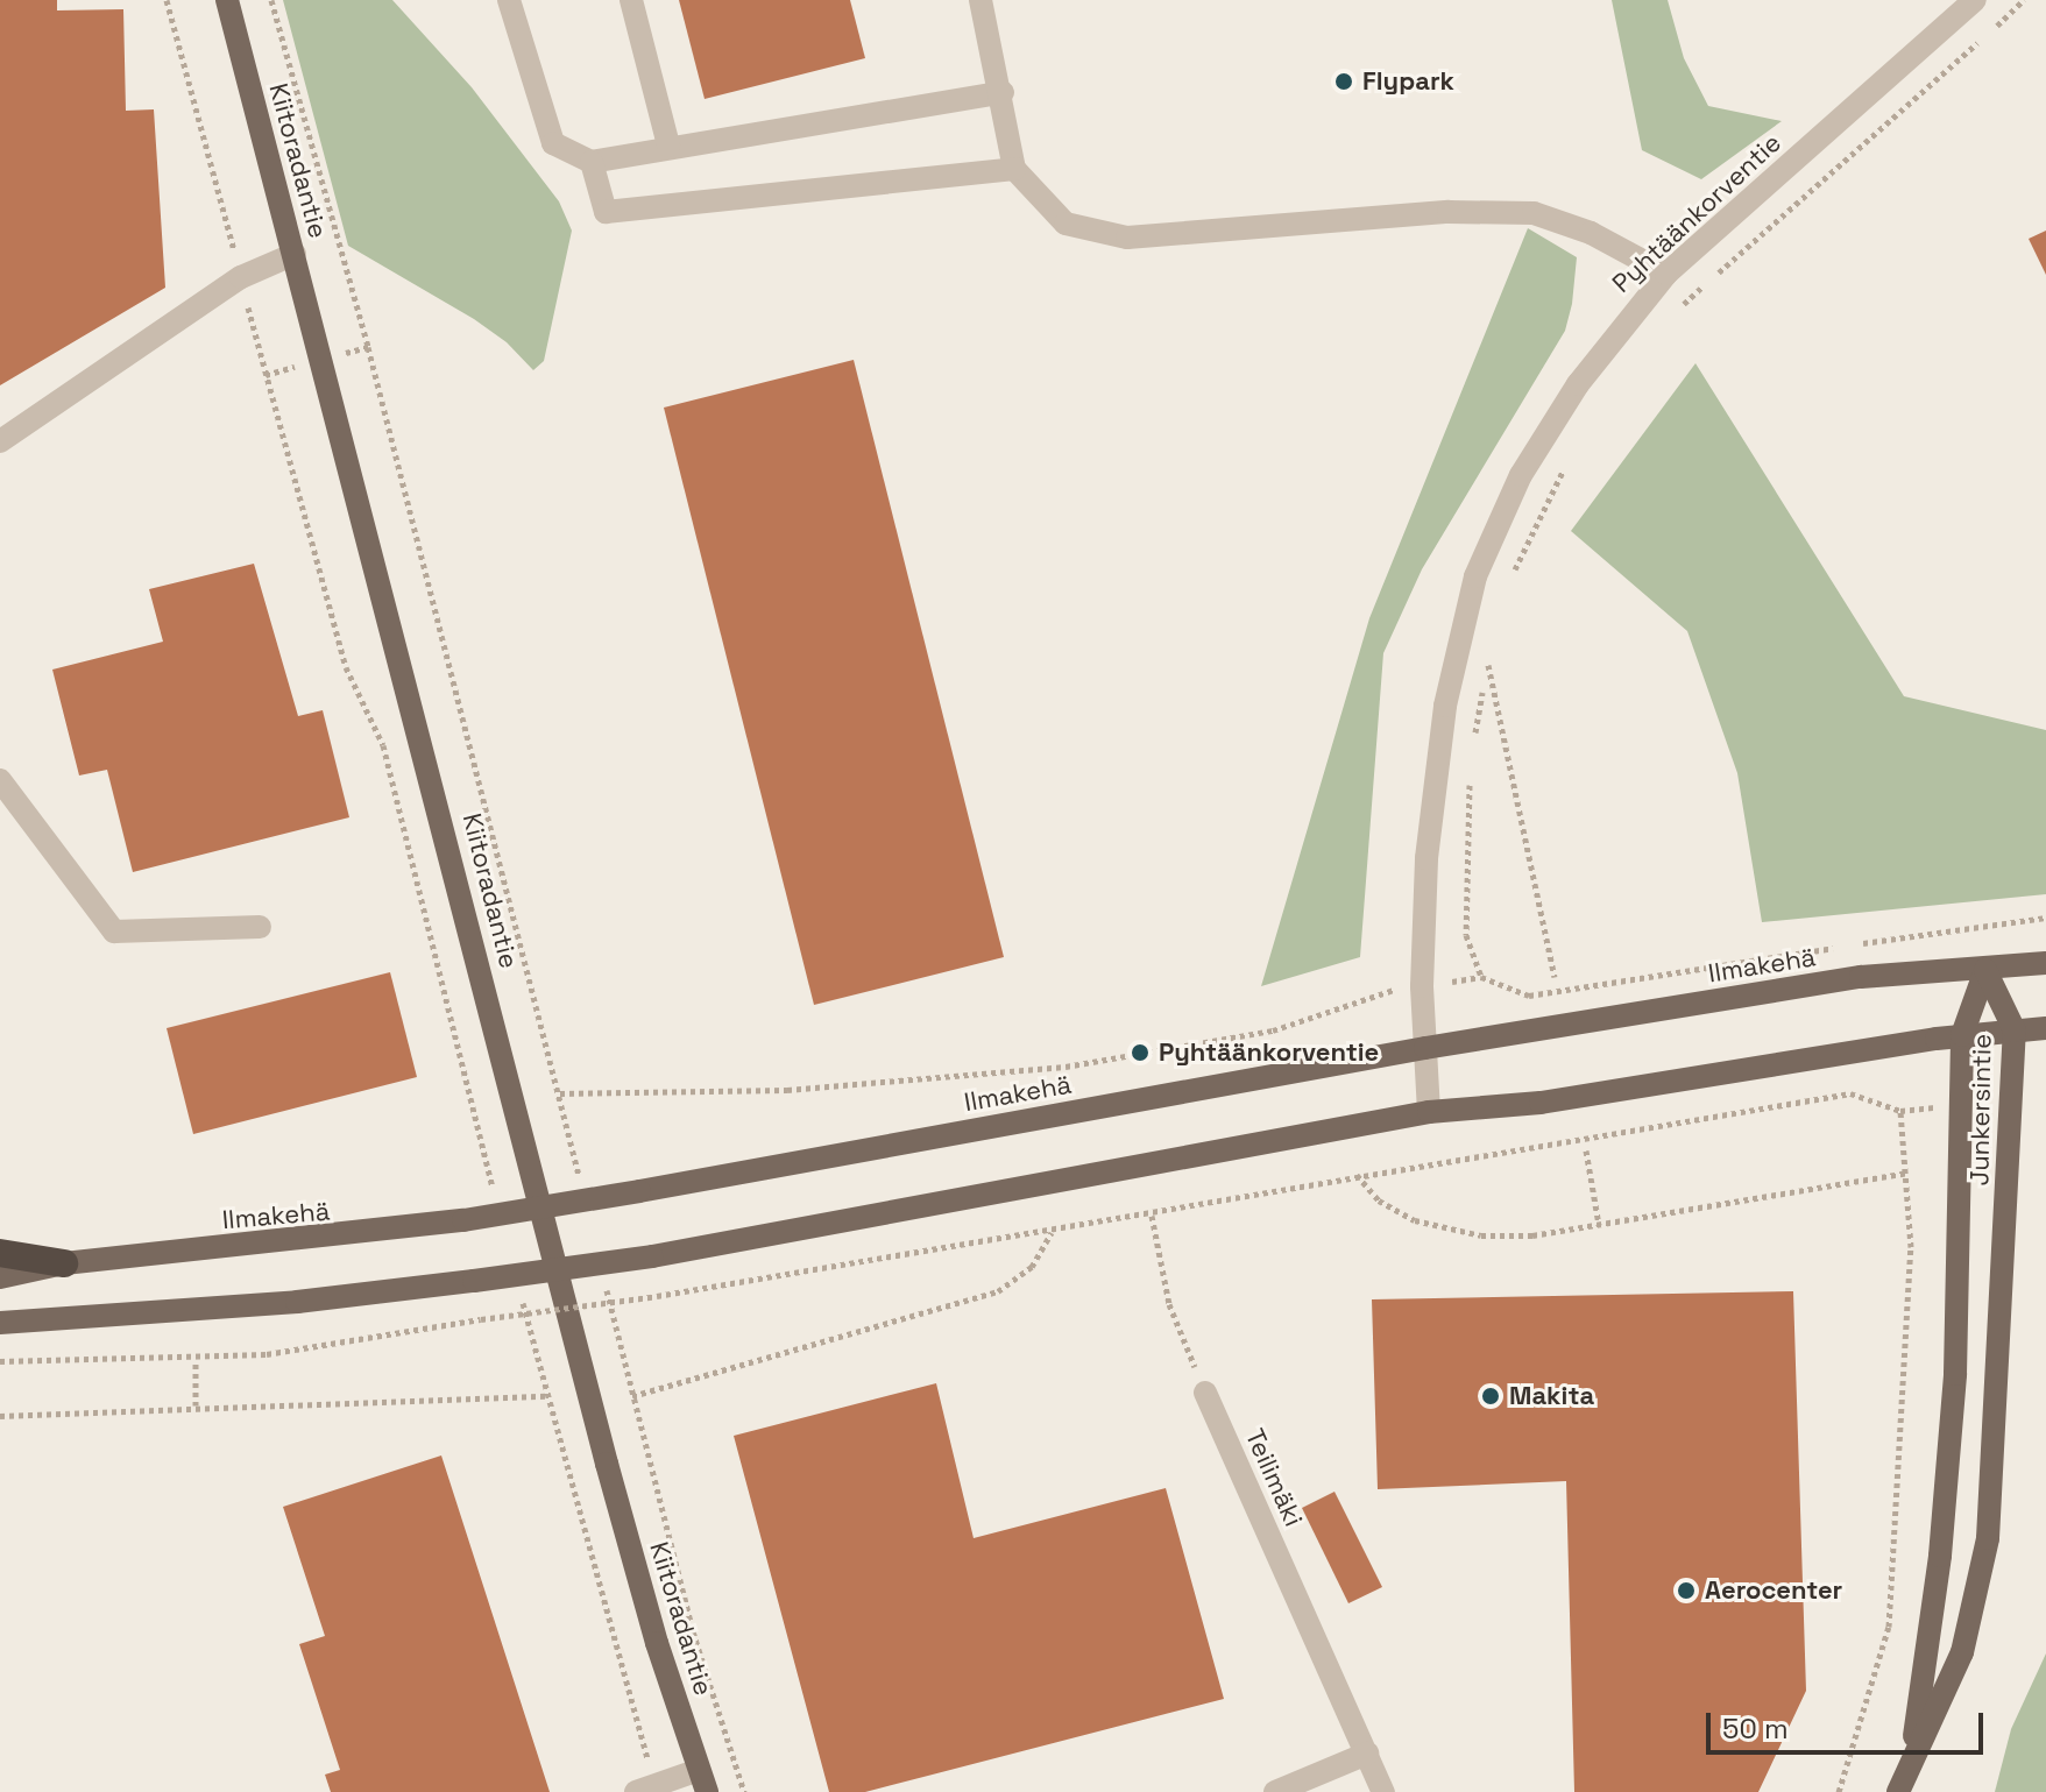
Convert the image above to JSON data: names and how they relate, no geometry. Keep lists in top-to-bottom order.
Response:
{
  "streets": {
    "main road": ["Kiitoradantie", "Ilmakehä", "Junkersintie"],
    "street": ["Pyhtäänkorventie", "Teilimäki"]
  },
  "crossings": [
    ["Pyhtäänkorventie", "Ilmakehä"],
    ["Ilmakehä", "Junkersintie"]
  ],
  "places": [
    "Flypark",
    "Pyhtäänkorventie",
    "Makita",
    "Aerocenter"
  ],
  "scale_bar": "50 m"
}
